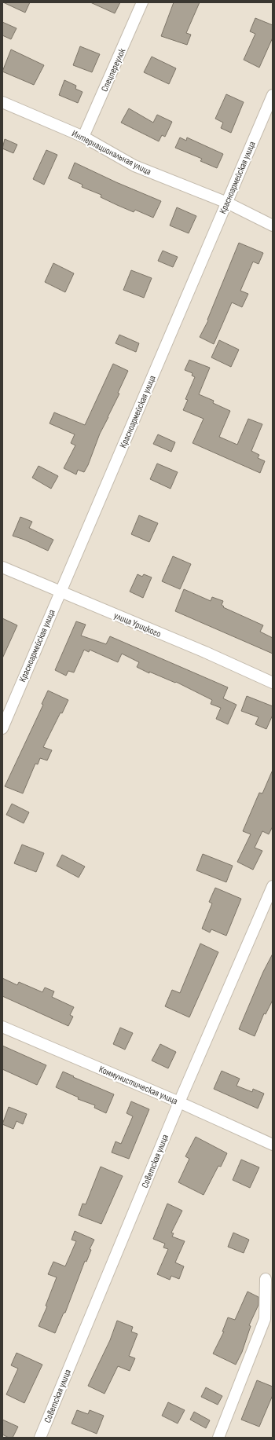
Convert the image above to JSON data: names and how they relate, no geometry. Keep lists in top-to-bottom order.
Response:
{
  "streets": {
    "street": [
      "Спецпереулок",
      "Интернациональная улица",
      "Красноармейская улица",
      "улица Урицкого",
      "Коммунистическая улица",
      "Советская улица"
    ]
  },
  "crossings": [
    ["Спецпереулок", "Интернациональная улица"],
    ["Интернациональная улица", "Красноармейская улица"],
    ["Красноармейская улица", "улица Урицкого"],
    ["Коммунистическая улица", "Советская улица"]
  ]
}
